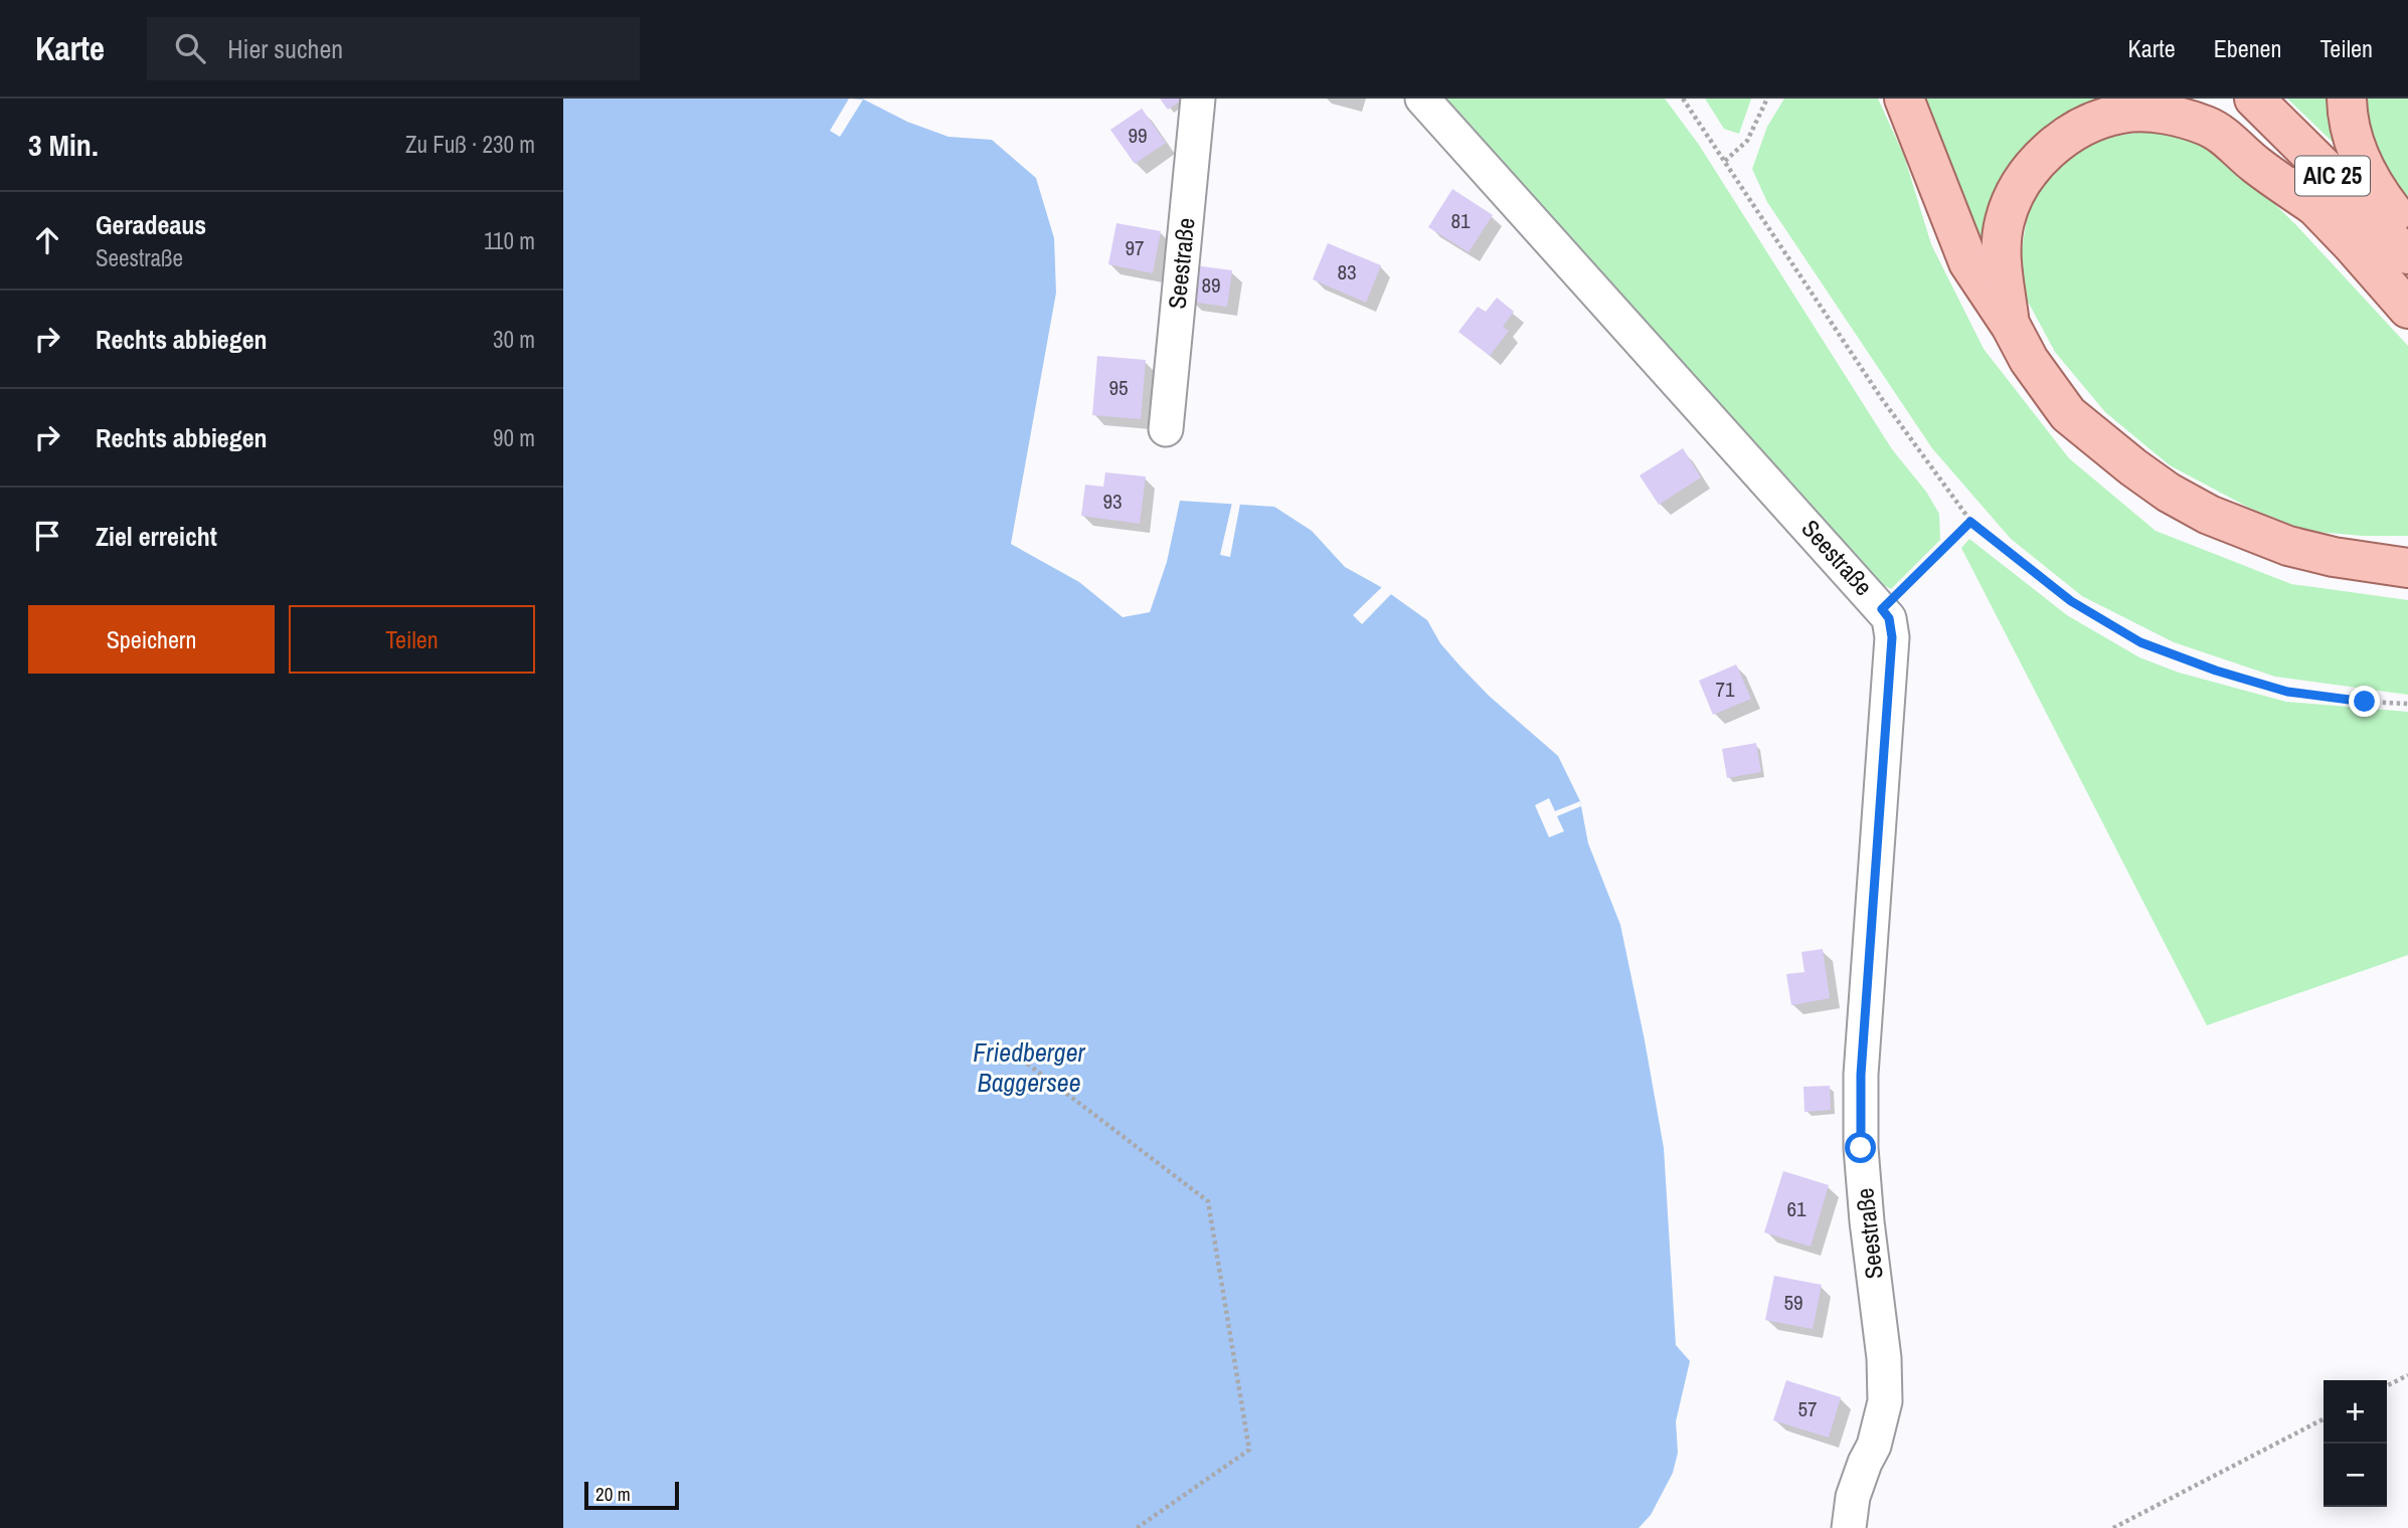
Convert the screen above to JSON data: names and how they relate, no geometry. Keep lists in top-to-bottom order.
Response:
{
  "streets": {
    "main road": ["AIC 25"],
    "street": ["Seestraße"]
  },
  "water": ["Friedberger Baggersee"],
  "house_numbers": [
    "99",
    "81",
    "97",
    "83",
    "89",
    "95",
    "93",
    "71",
    "61",
    "59",
    "57"
  ],
  "scale_bar": "20 m",
  "page": {
    "header": "Karte",
    "search": "Hier suchen",
    "nav": ["Karte", "Ebenen", "Teilen"],
    "heading": ["3 Min.", "Zu Fuß · 230 m"],
    "list": [
      ["Geradeaus", "Seestraße", "110 m"],
      ["Rechts abbiegen", "30 m"],
      ["Rechts abbiegen", "90 m"],
      "Ziel erreicht"
    ],
    "buttons": ["Speichern", "Teilen"],
    "map_buttons": ["+", "−"],
    "scale": "20 m"
  }
}
